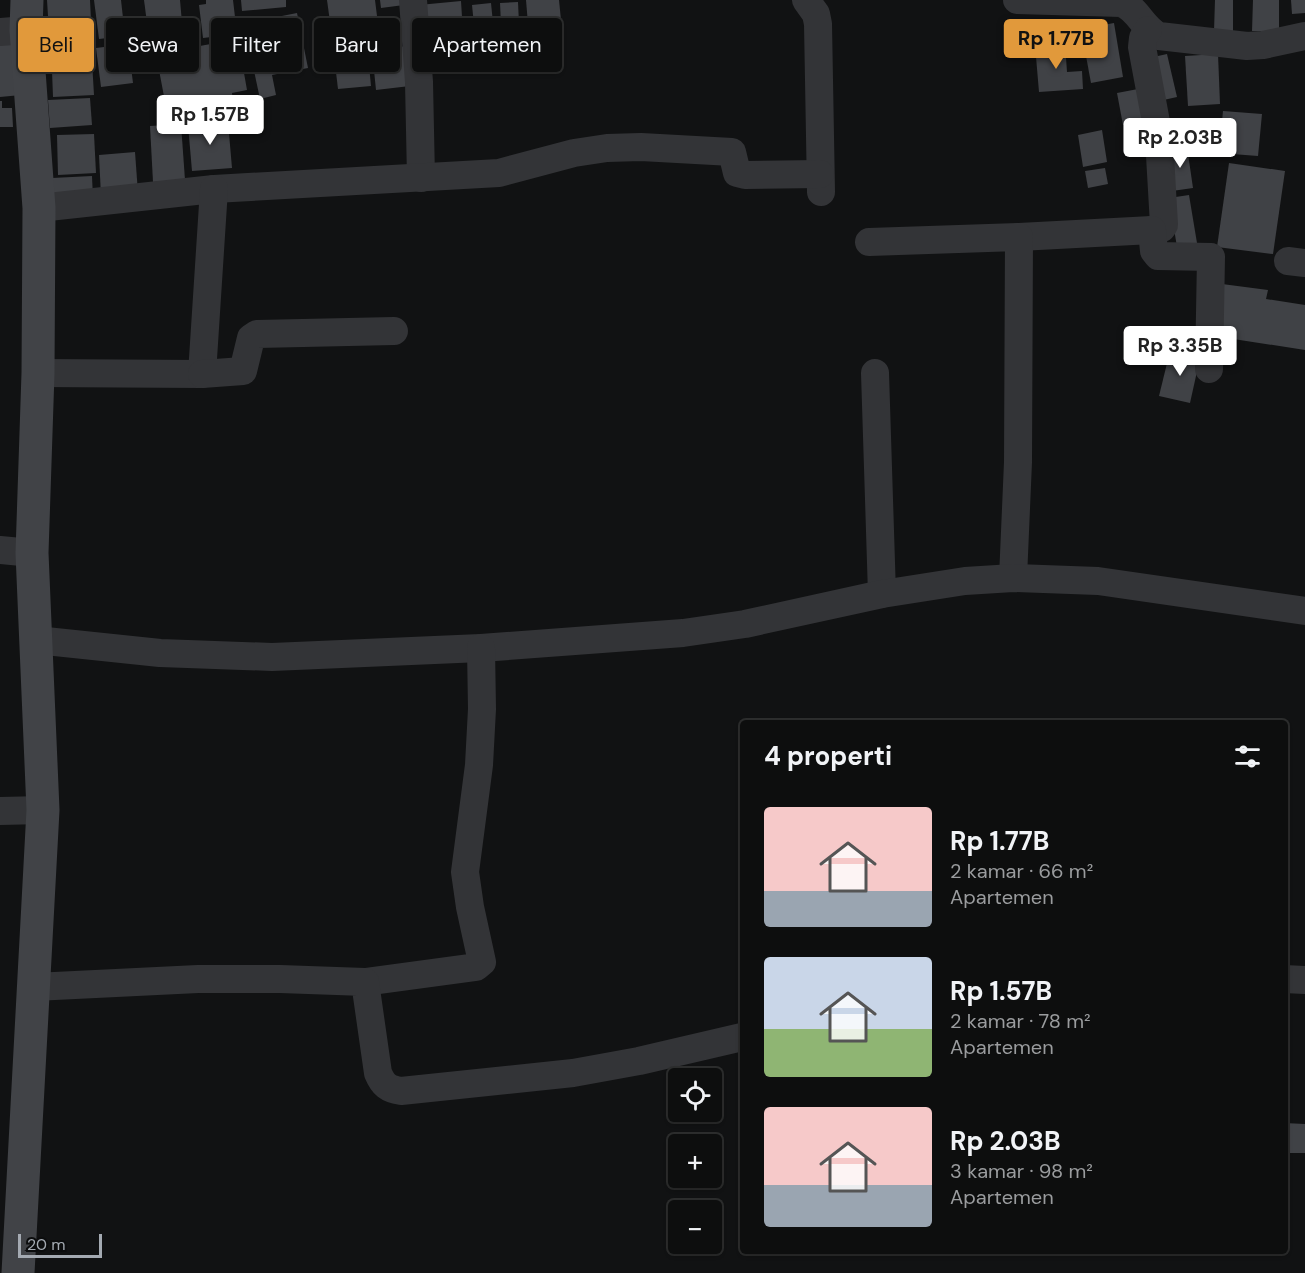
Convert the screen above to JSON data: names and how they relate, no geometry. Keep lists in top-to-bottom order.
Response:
{
  "scale_bar": "20 m",
  "page": {
    "chip": [
      "Beli",
      "Sewa",
      "Filter",
      "Baru",
      "Apartemen"
    ],
    "price": [
      "Rp 1.77B",
      "Rp 1.57B",
      "Rp 2.03B",
      "Rp 3.35B"
    ],
    "heading": "4 properti",
    "list": [
      {
        "name": "Rp 1.77B",
        "note": "2 kamar · 66 m² · Apartemen"
      },
      {
        "name": "Rp 1.57B",
        "note": "2 kamar · 78 m² · Apartemen"
      },
      {
        "name": "Rp 2.03B",
        "note": "3 kamar · 98 m² · Apartemen"
      }
    ],
    "map_buttons": ["+", "−"],
    "scale": "20 m"
  }
}
